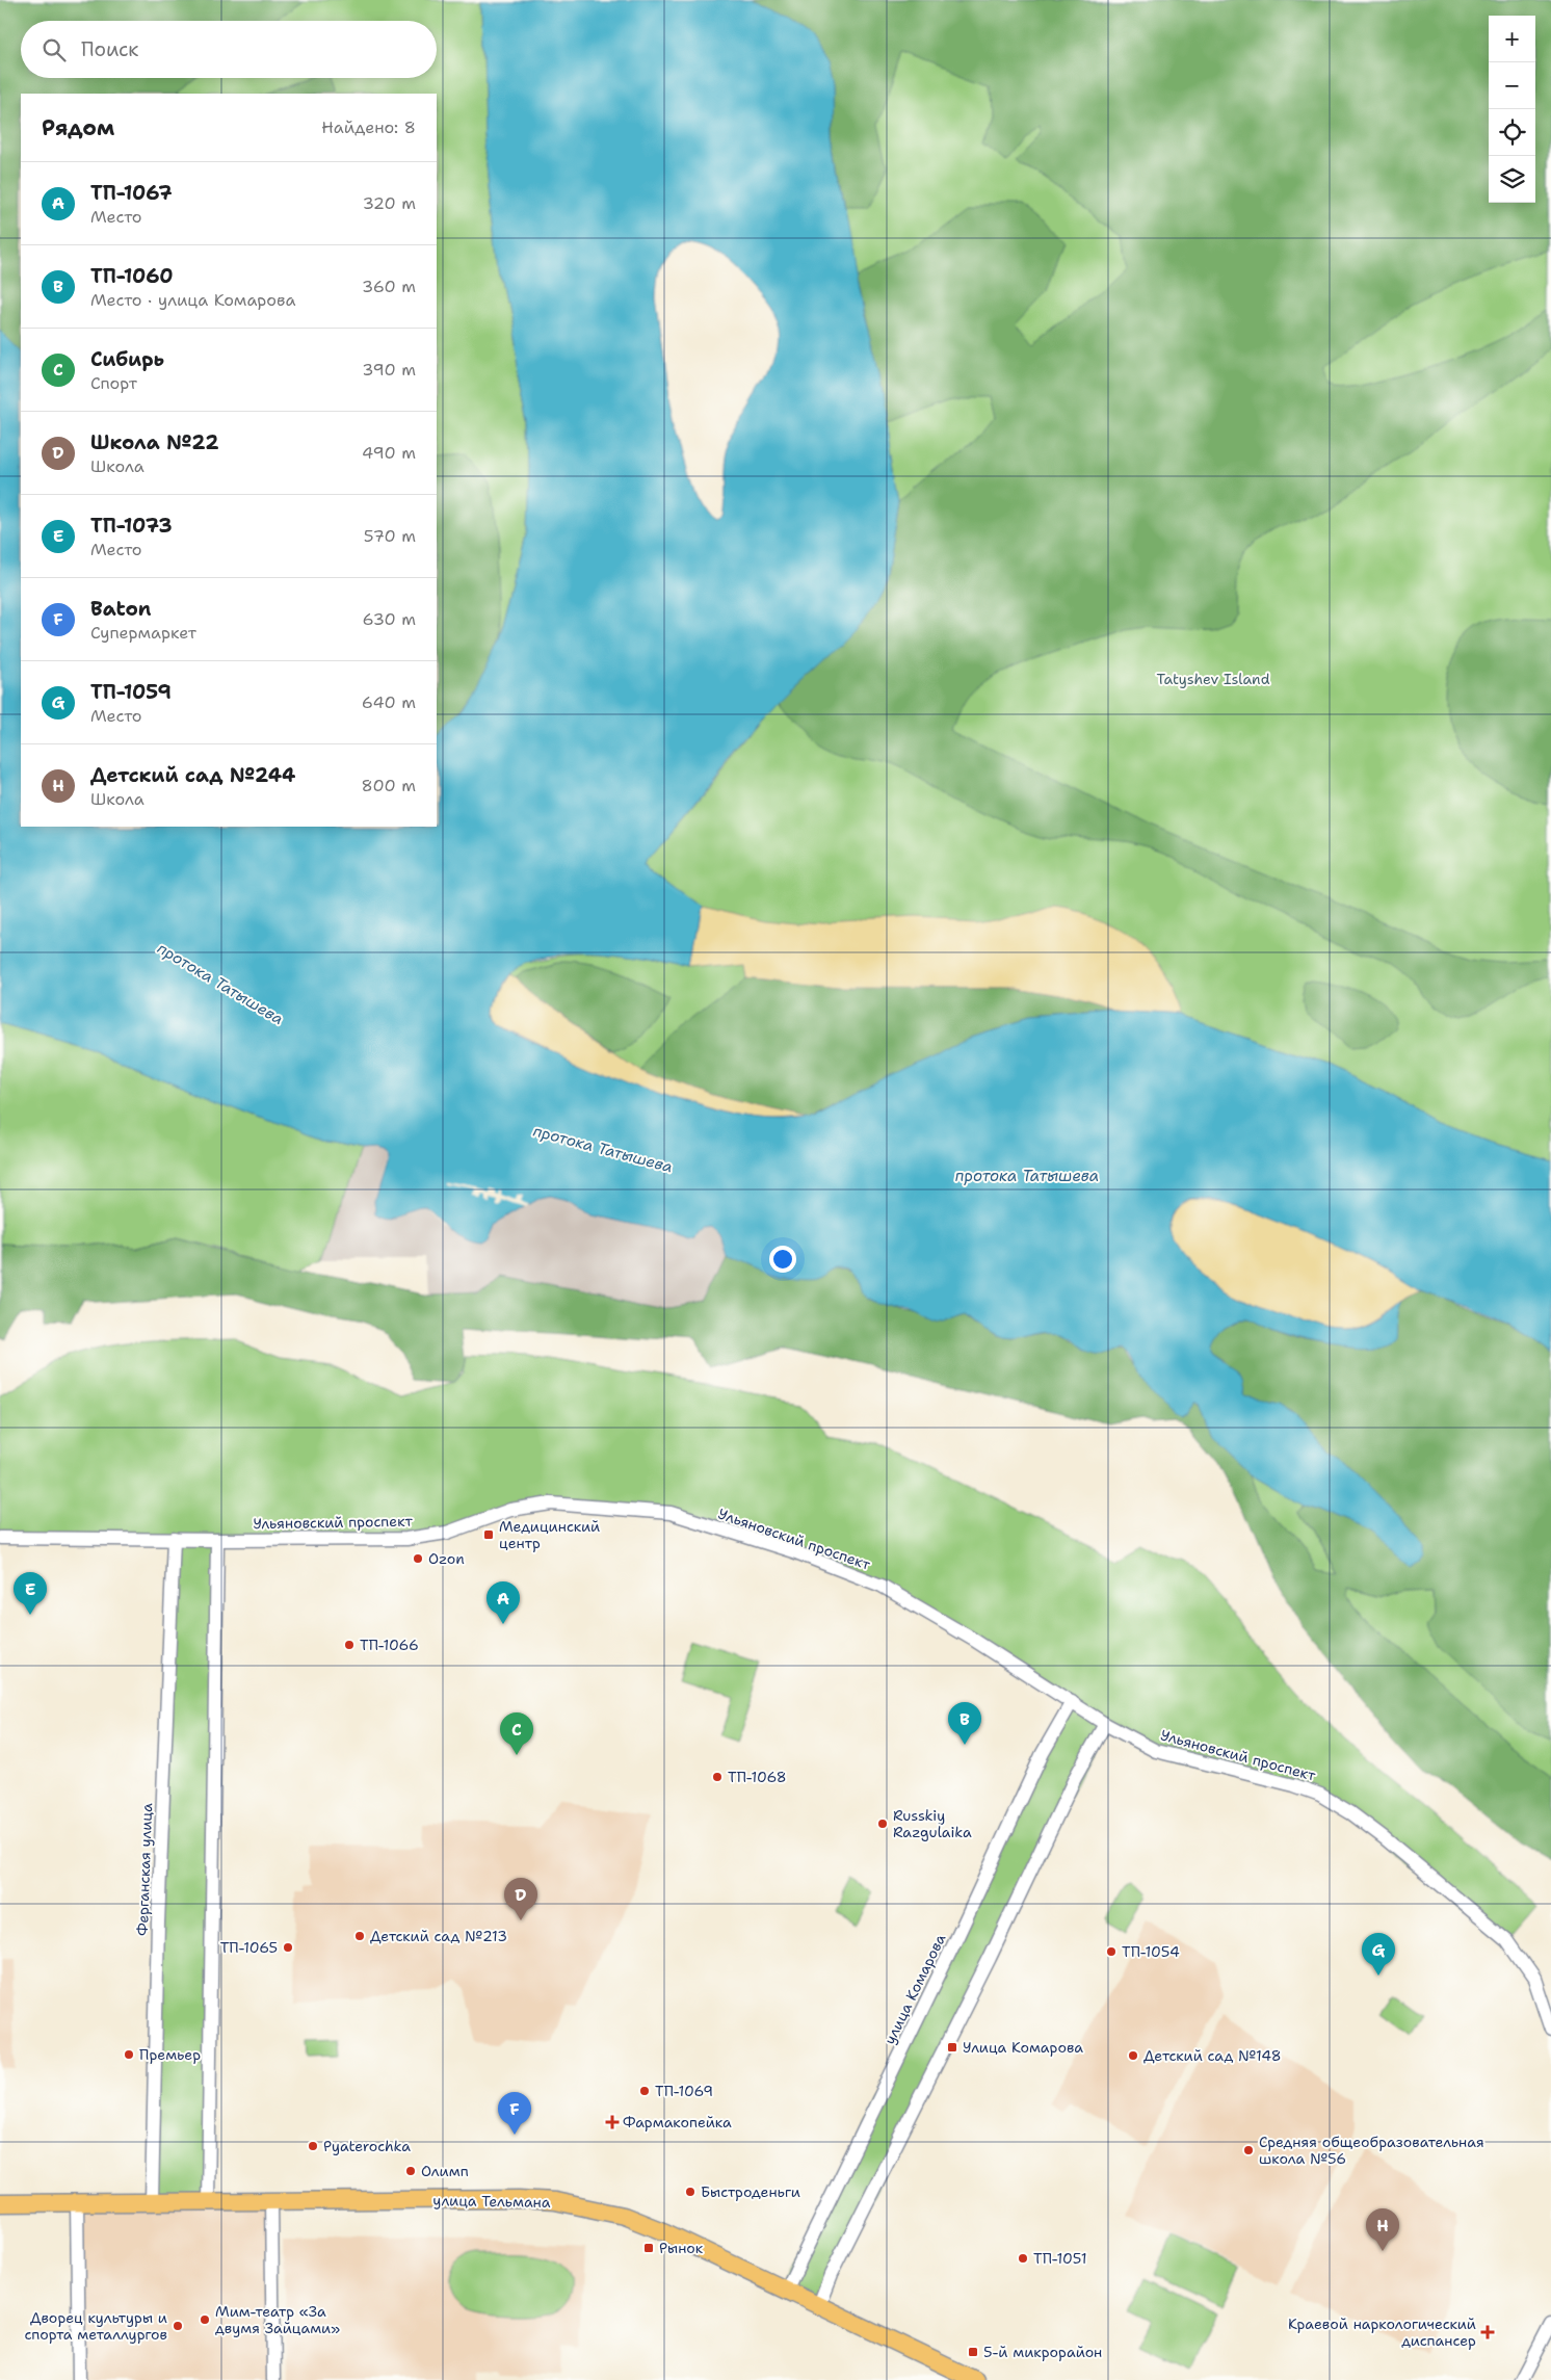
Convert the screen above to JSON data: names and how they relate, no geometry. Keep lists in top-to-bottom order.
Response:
{
  "streets": {
    "main road": ["улица Тельмана"],
    "street": ["Ульяновский проспект", "Ферганская улица", "улица Комарова"]
  },
  "crossings": [
    ["Ульяновский проспект", "Ферганская улица"],
    ["Ульяновский проспект", "улица Комарова"],
    ["Ферганская улица", "улица Тельмана"],
    ["улица Комарова", "улица Тельмана"]
  ],
  "water": ["протока Татышева"],
  "parks": ["Tatyshev Island"],
  "places": {
    "transit": [
      "Медицинский центр",
      "Улица Комарова",
      "Рынок",
      "5-й микрорайон"
    ],
    "other": [
      "Ozon",
      "ТП-1066",
      "ТП-1068",
      "Russkiy Razgulaika",
      "Детский сад №213",
      "ТП-1065",
      "ТП-1054",
      "Премьер",
      "Детский сад №148",
      "ТП-1069",
      "Pyaterochka",
      "Средняя общеобразовательная школа №56",
      "Олимп",
      "Быстроденьги",
      "ТП-1051",
      "Мим-театр «За двумя Зайцами»",
      "Дворец культуры и спорта металлургов"
    ],
    "health": ["Фармакопейка", "Краевой наркологический диспансер"]
  },
  "page": {
    "map_buttons": ["+", "−"],
    "search": "Поиск",
    "heading": ["Рядом", "Найдено: 8"],
    "list": [
      {
        "mark": "A",
        "name": "ТП-1067",
        "note": "Место",
        "value": "320 m"
      },
      {
        "mark": "B",
        "name": "ТП-1060",
        "note": "Место · улица Комарова",
        "value": "360 m"
      },
      {
        "mark": "C",
        "name": "Сибирь",
        "note": "Спорт",
        "value": "390 m"
      },
      {
        "mark": "D",
        "name": "Школа №22",
        "note": "Школа",
        "value": "490 m"
      },
      {
        "mark": "E",
        "name": "ТП-1073",
        "note": "Место",
        "value": "570 m"
      },
      {
        "mark": "F",
        "name": "Baton",
        "note": "Супермаркет",
        "value": "630 m"
      },
      {
        "mark": "G",
        "name": "ТП-1059",
        "note": "Место",
        "value": "640 m"
      },
      {
        "mark": "H",
        "name": "Детский сад №244",
        "note": "Школа",
        "value": "800 m"
      }
    ],
    "pins": [
      "E",
      "A",
      "B",
      "C",
      "D",
      "G",
      "F",
      "H"
    ]
  }
}
